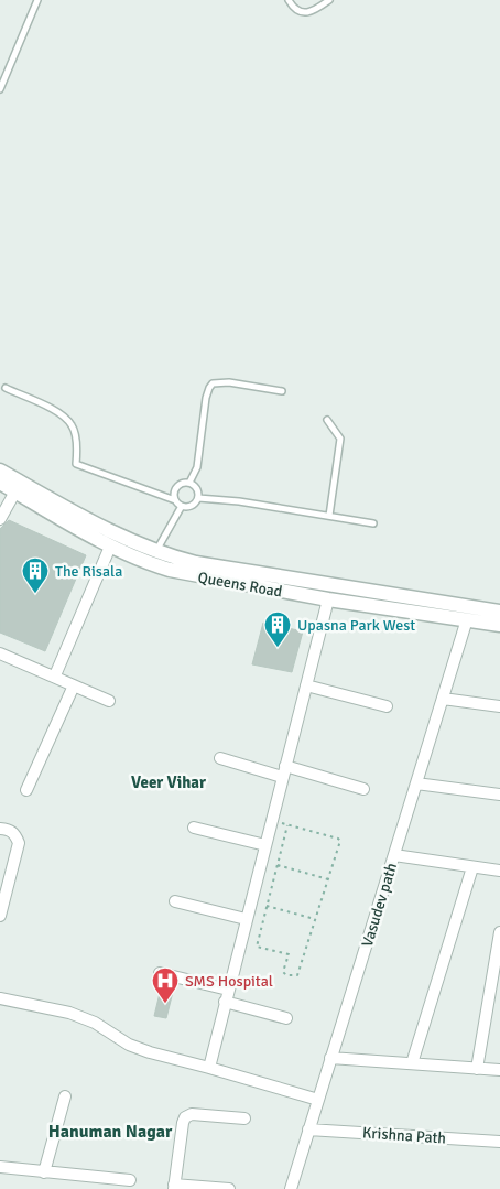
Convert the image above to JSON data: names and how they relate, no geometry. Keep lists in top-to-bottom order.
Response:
{
  "streets": {
    "street": ["Queens Road", "Vasudev path", "Krishna Path"]
  },
  "crossings": [
    ["Queens Road", "Vasudev path"],
    ["Vasudev path", "Krishna Path"]
  ],
  "districts": ["Veer Vihar", "Hanuman Nagar"],
  "places": {
    "building": ["The Risala", "Upasna Park West"],
    "hospital": ["SMS Hospital"]
  }
}
